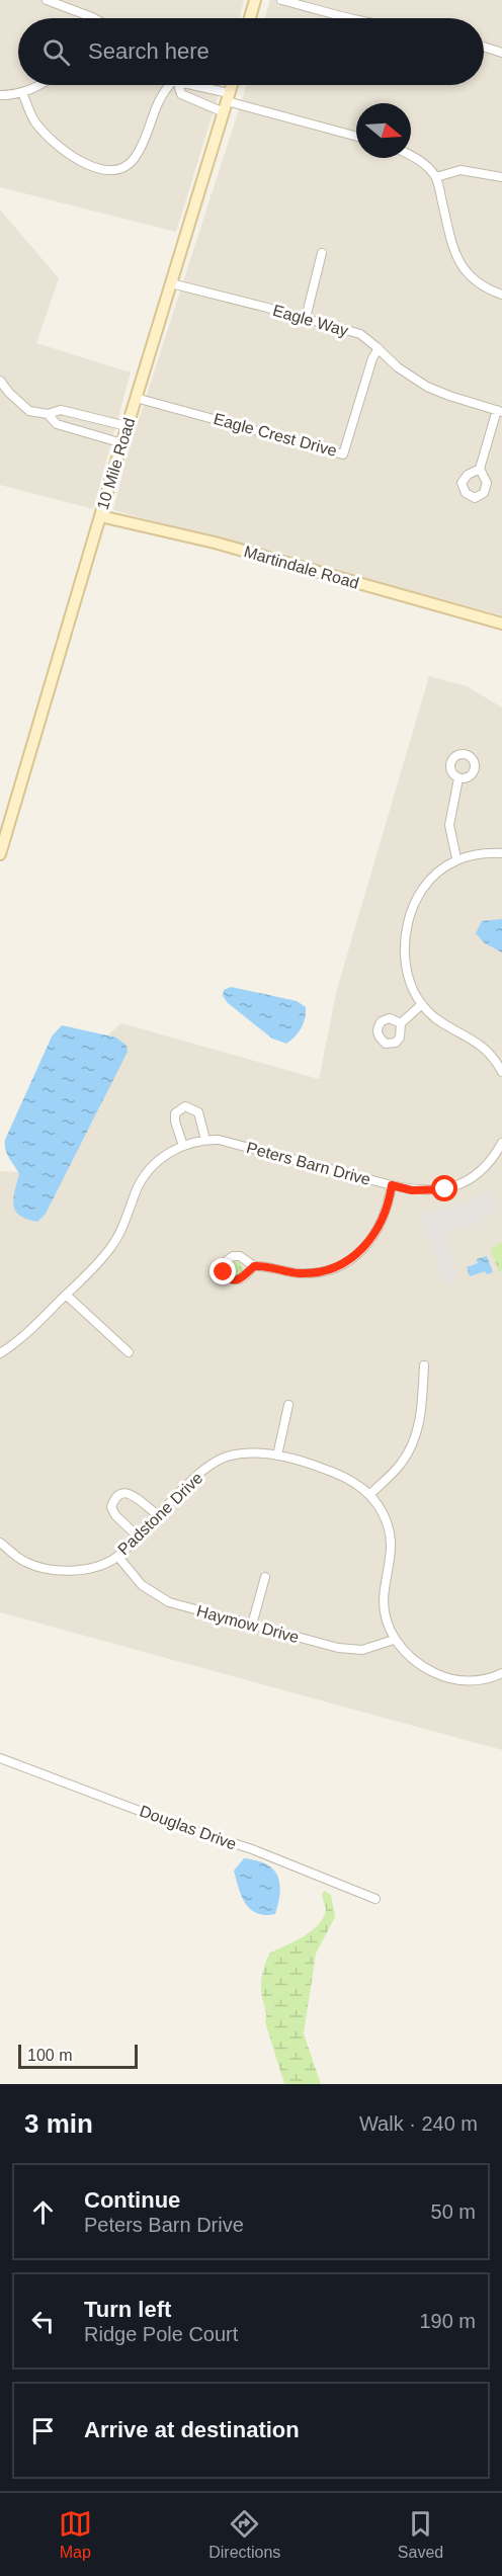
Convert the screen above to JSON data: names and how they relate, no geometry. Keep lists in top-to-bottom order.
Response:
{
  "streets": {
    "main road": ["10 Mile Road", "Martindale Road"],
    "street": [
      "Eagle Way",
      "Eagle Crest Drive",
      "Peters Barn Drive",
      "Padstone Drive",
      "Haymow Drive",
      "Douglas Drive"
    ]
  },
  "crossings": [
    ["Eagle Way", "Eagle Crest Drive"],
    ["Eagle Way", "10 Mile Road"],
    ["Eagle Crest Drive", "10 Mile Road"],
    ["10 Mile Road", "Martindale Road"],
    ["Padstone Drive", "Haymow Drive"]
  ],
  "scale_bar": "100 m",
  "north": "right",
  "page": {
    "search": "Search here",
    "scale": "100 m",
    "heading": ["3 min", "Walk · 240 m"],
    "list": [
      ["Continue", "Peters Barn Drive", "50 m"],
      ["Turn left", "Ridge Pole Court", "190 m"],
      "Arrive at destination"
    ],
    "nav": ["Map", "Directions", "Saved"]
  }
}
